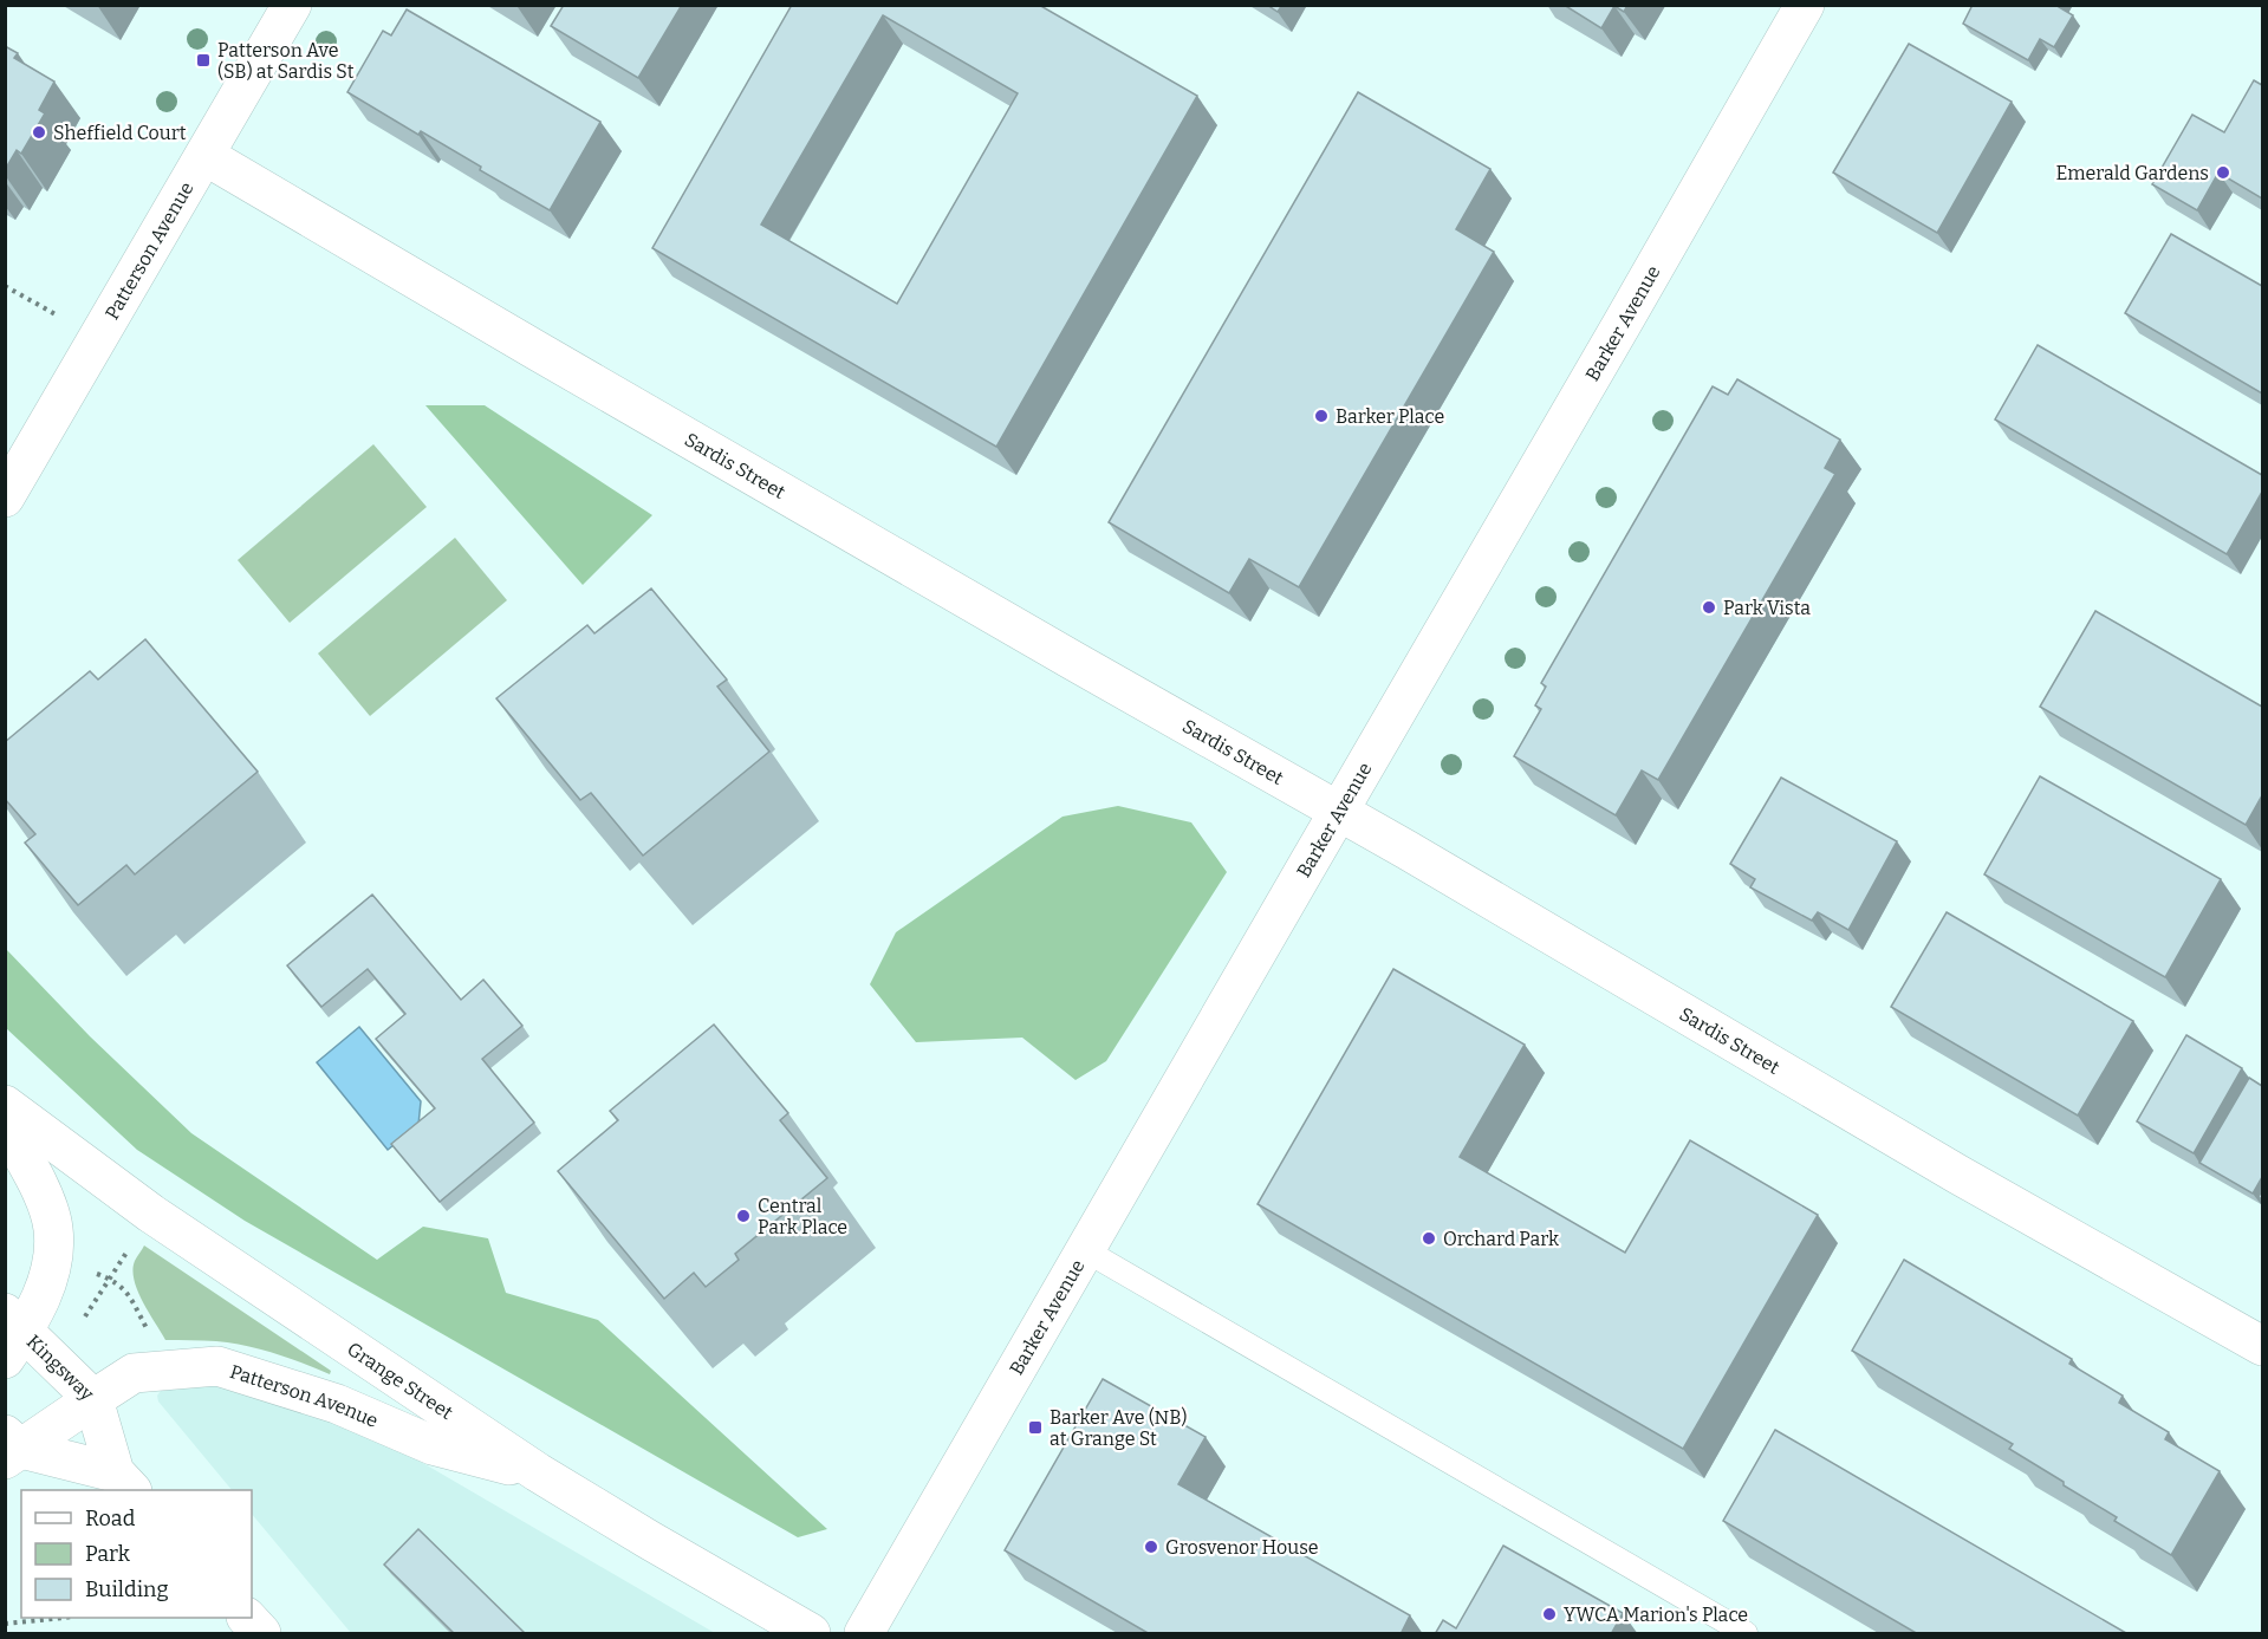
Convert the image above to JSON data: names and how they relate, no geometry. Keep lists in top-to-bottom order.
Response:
{
  "streets": {
    "street": [
      "Patterson Avenue",
      "Barker Avenue",
      "Sardis Street",
      "Kingsway",
      "Grange Street"
    ]
  },
  "crossings": [
    ["Patterson Avenue", "Sardis Street"],
    ["Patterson Avenue", "Kingsway"],
    ["Patterson Avenue", "Grange Street"],
    ["Barker Avenue", "Sardis Street"]
  ],
  "places": {
    "transit": ["Patterson Ave (SB) at Sardis St", "Barker Ave (NB) at Grange St"],
    "other": [
      "Sheffield Court",
      "Emerald Gardens",
      "Barker Place",
      "Park Vista",
      "Central Park Place",
      "Orchard Park",
      "Grosvenor House",
      "YWCA Marion's Place"
    ]
  },
  "legend": ["Road", "Park", "Building"]
}
